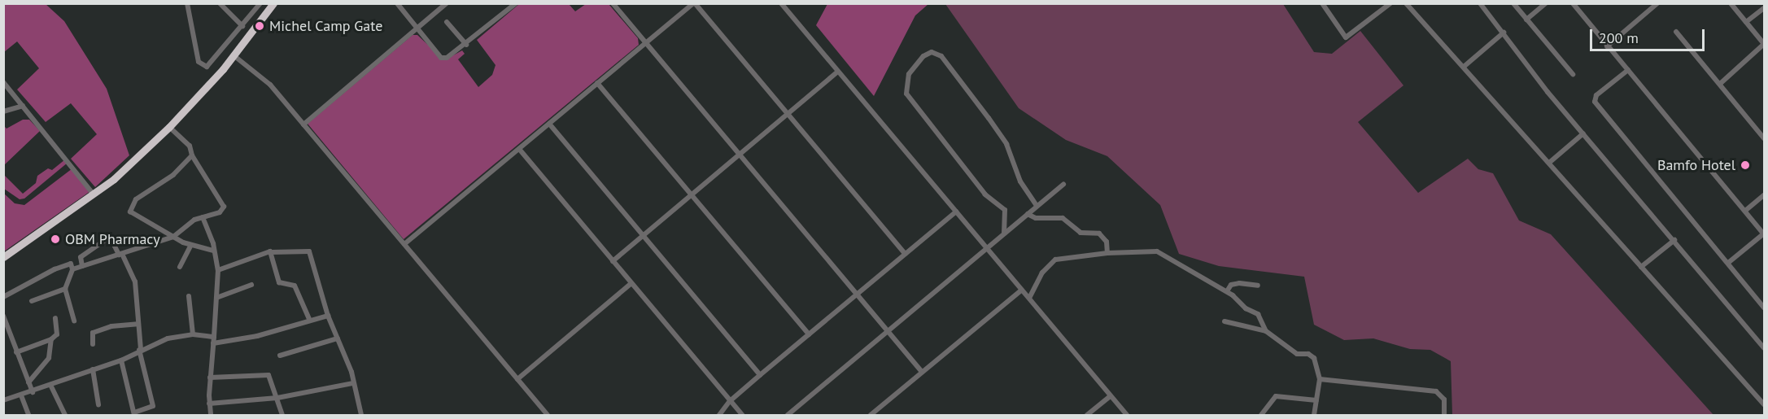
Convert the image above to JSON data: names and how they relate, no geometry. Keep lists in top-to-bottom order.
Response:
{
  "places": ["Michel Camp Gate", "Bamfo Hotel", "OBM Pharmacy"],
  "scale_bar": "200 m"
}
